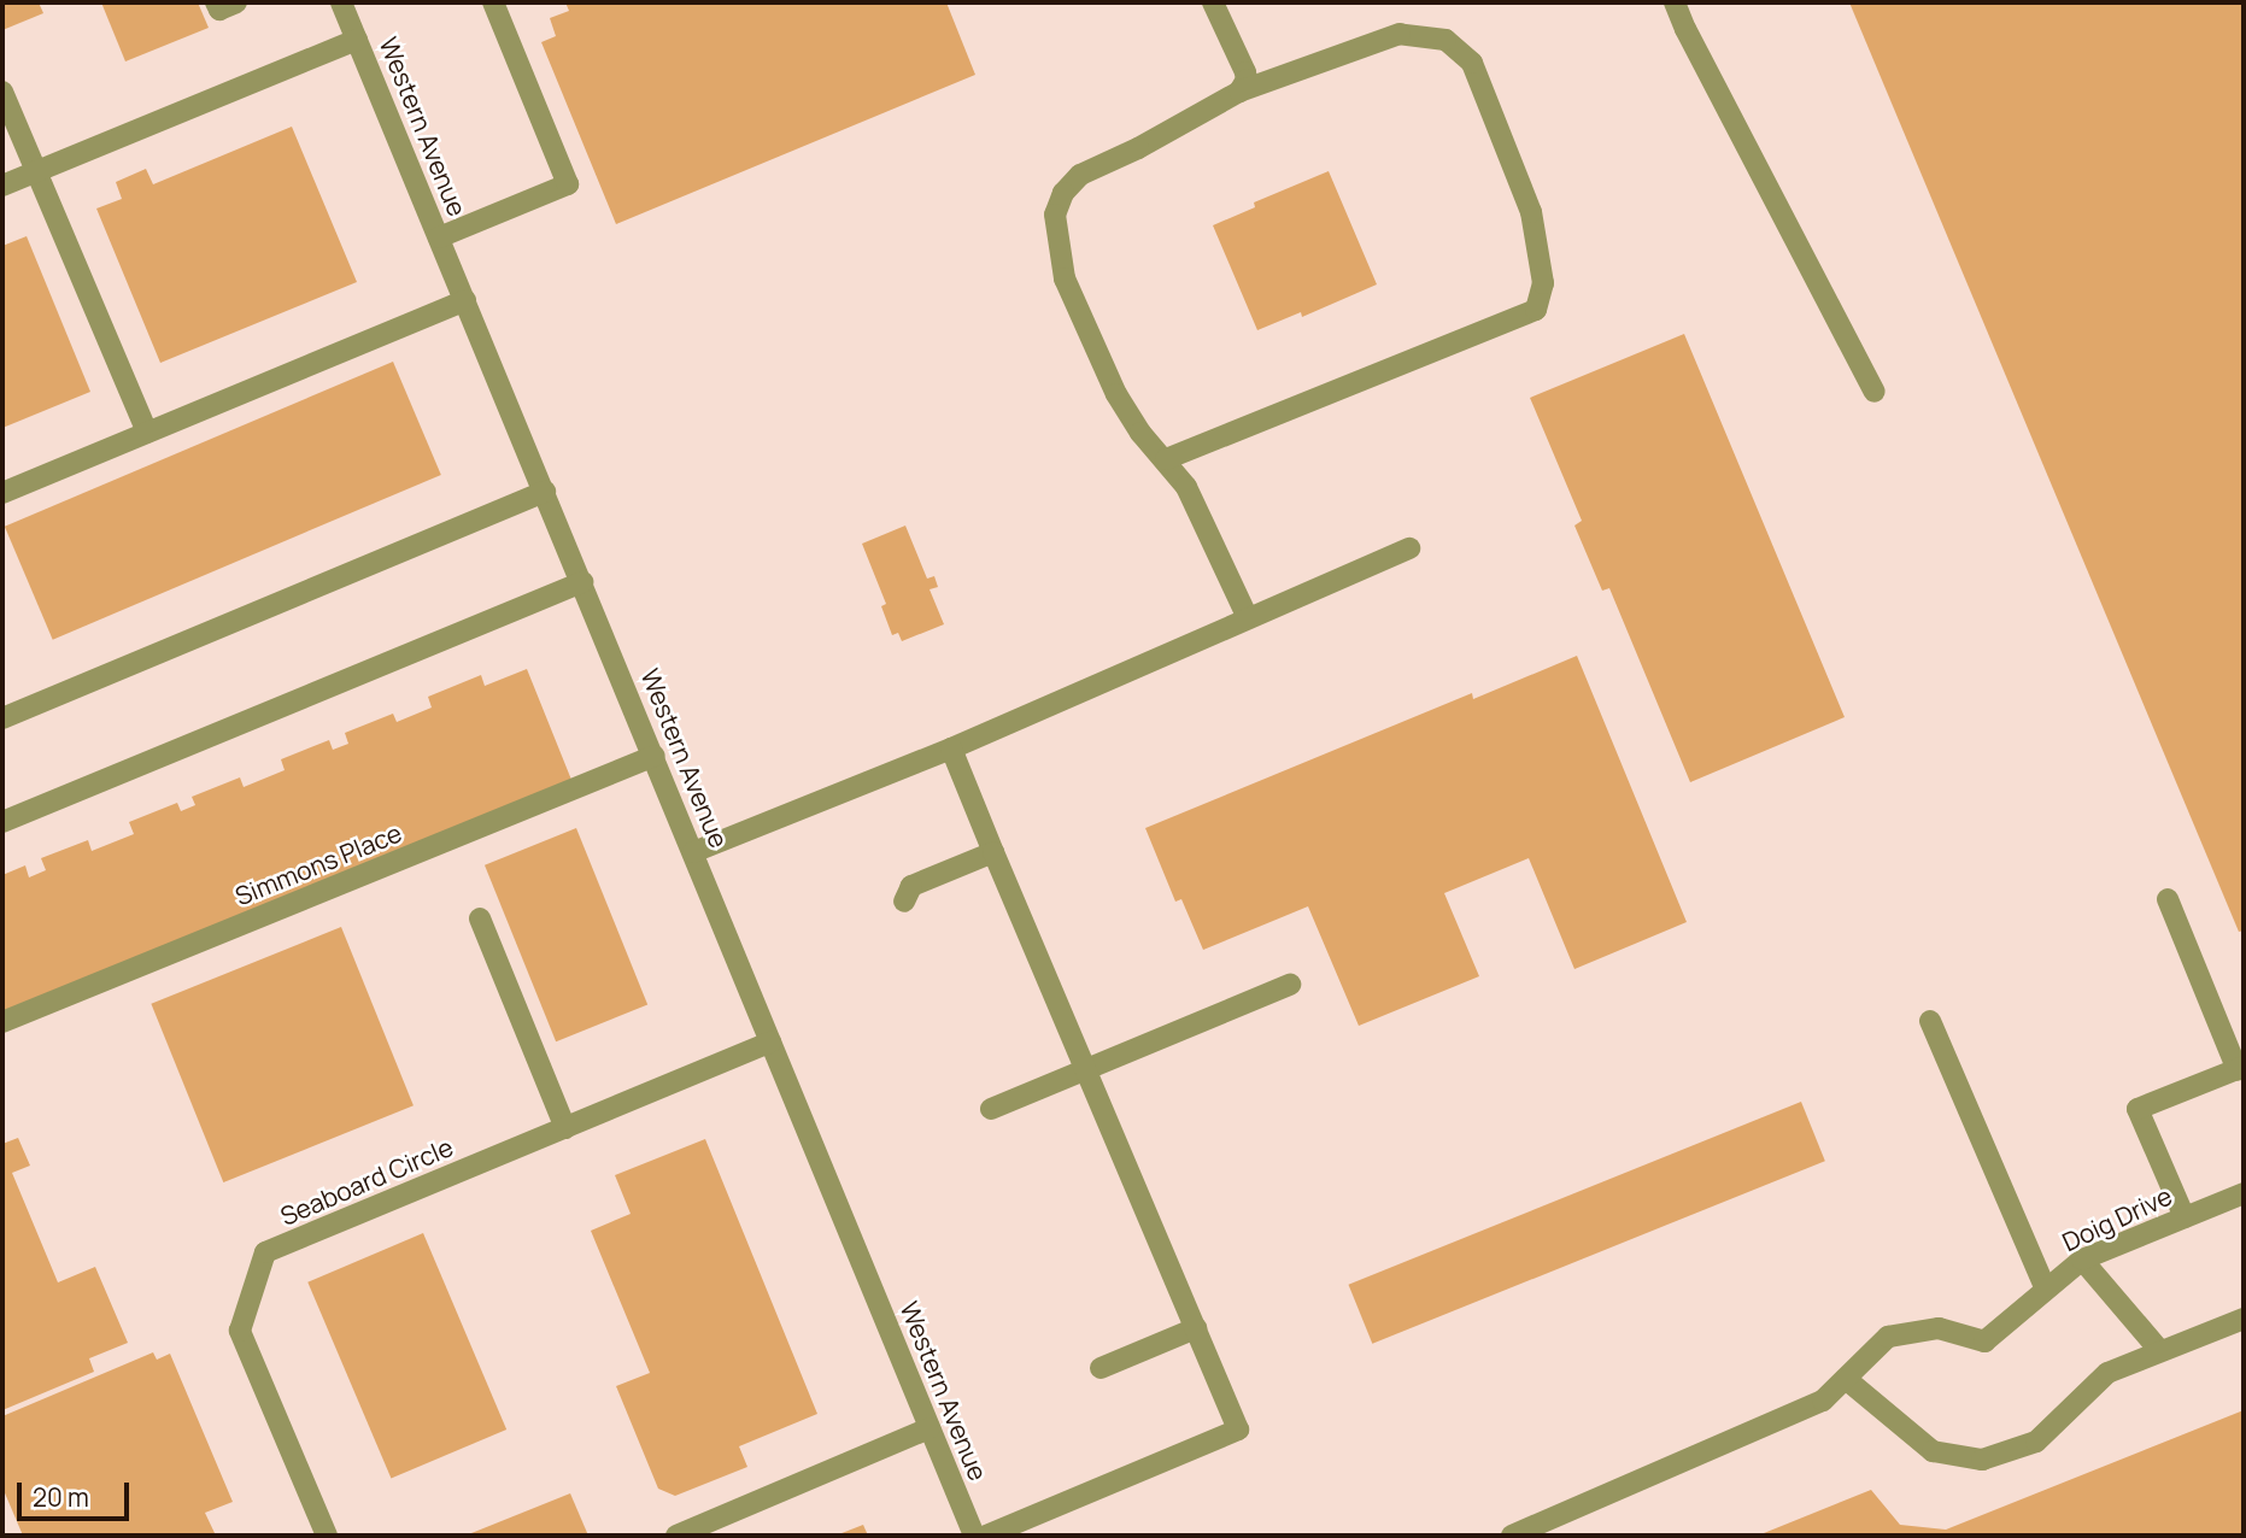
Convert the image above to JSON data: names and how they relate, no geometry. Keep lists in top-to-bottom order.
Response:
{
  "streets": {
    "street": [
      "Western Avenue",
      "Simmons Place",
      "Seaboard Circle",
      "Doig Drive"
    ]
  },
  "crossings": [
    ["Western Avenue", "Simmons Place"],
    ["Western Avenue", "Seaboard Circle"]
  ],
  "scale_bar": "20 m"
}
